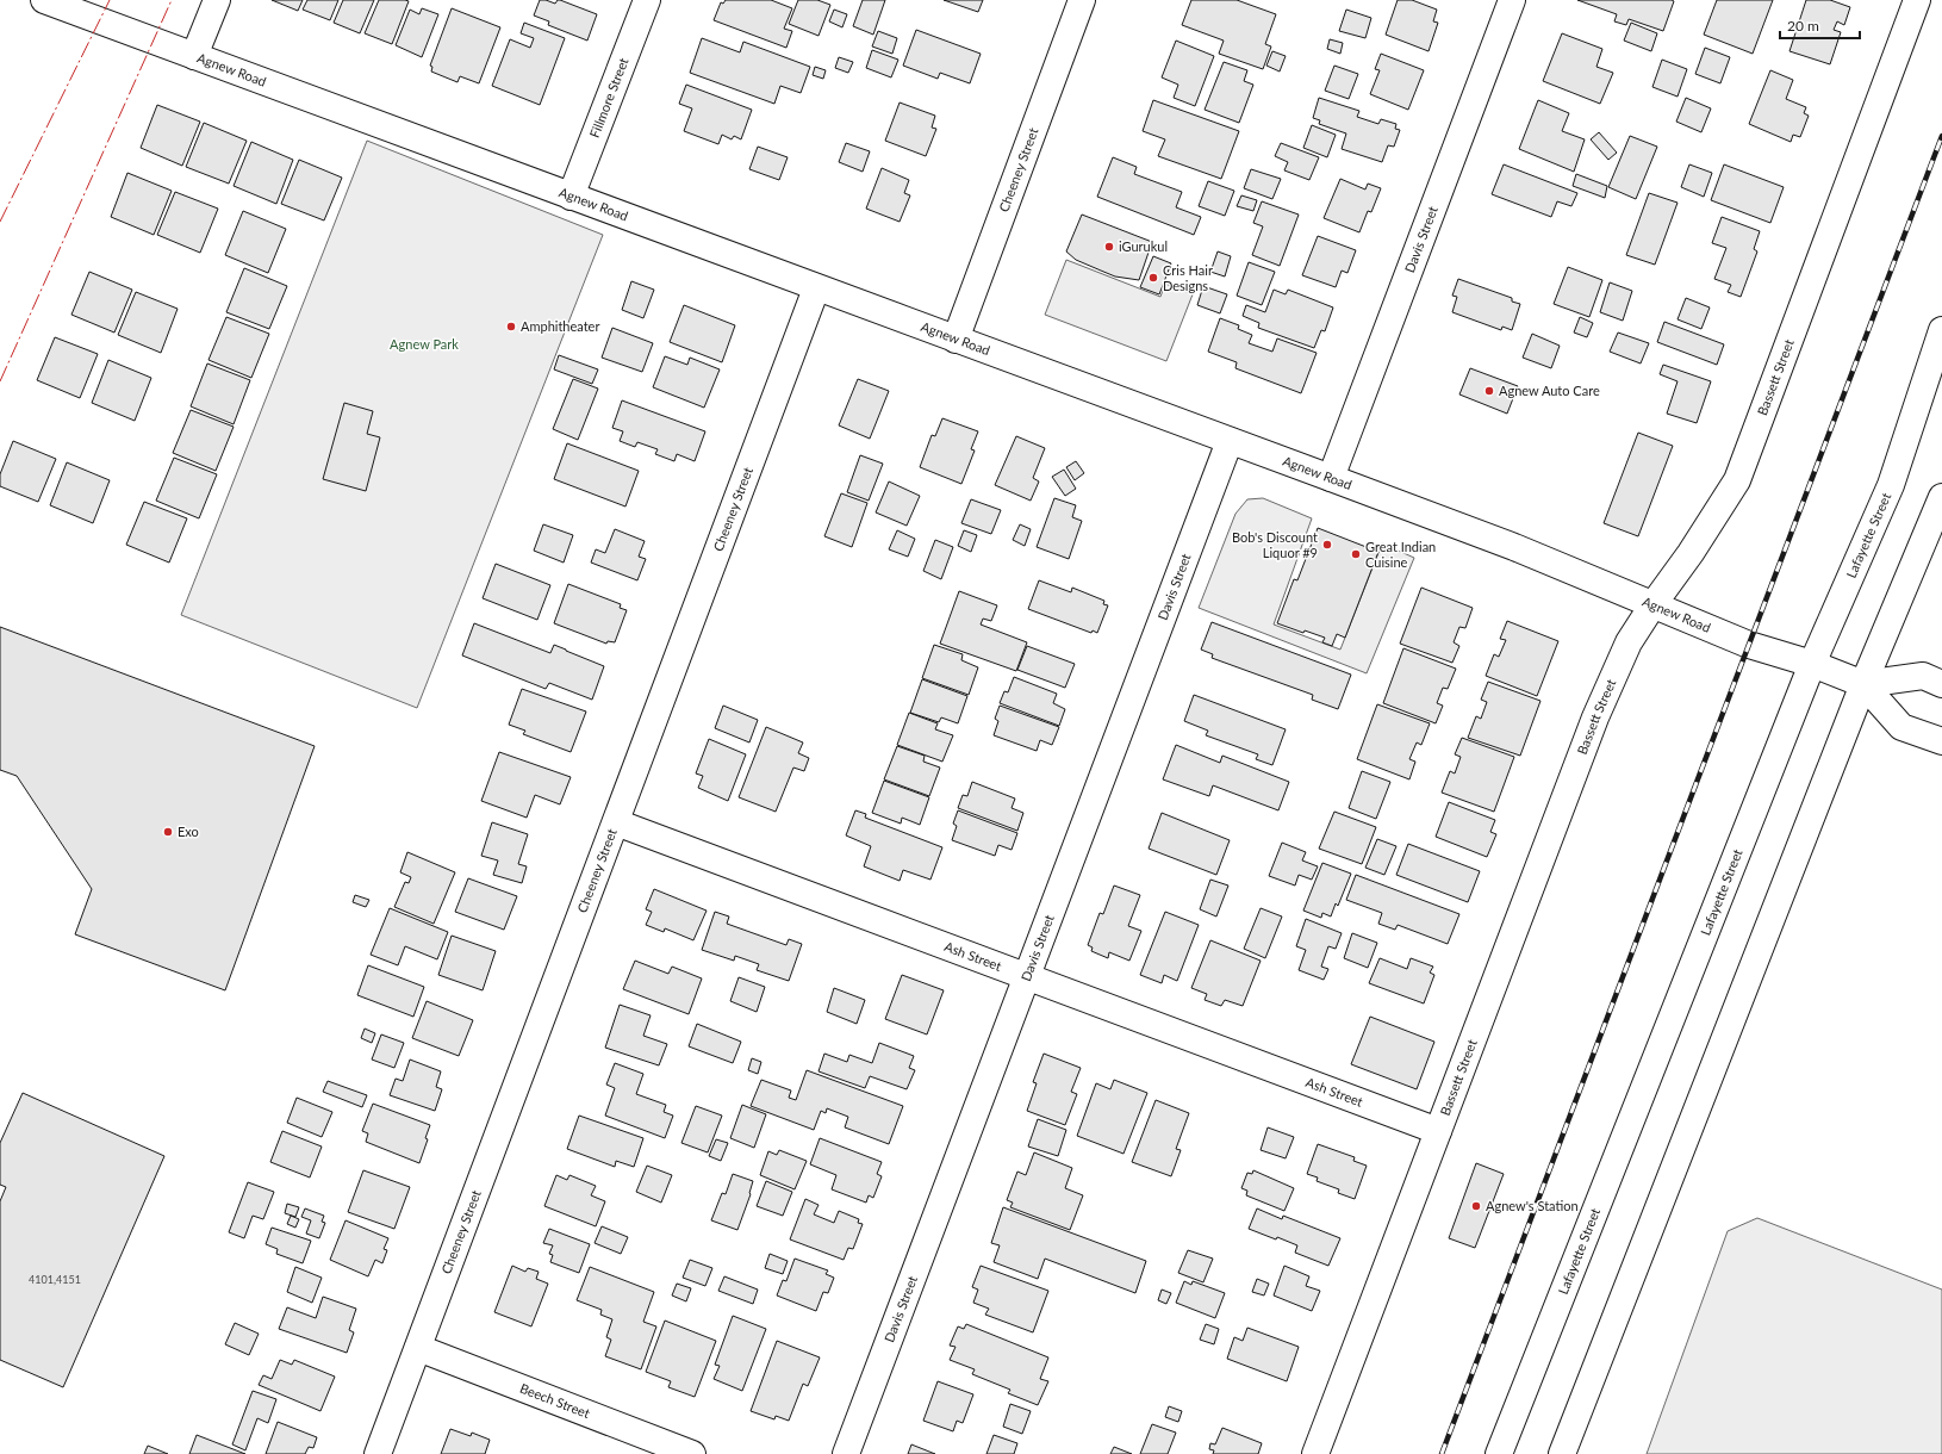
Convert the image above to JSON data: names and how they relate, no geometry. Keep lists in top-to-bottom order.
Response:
{
  "streets": {
    "street": [
      "Agnew Road",
      "Fillmore Street",
      "Cheeney Street",
      "Davis Street",
      "Bassett Street",
      "Lafayette Street",
      "Ash Street",
      "Beech Street"
    ]
  },
  "crossings": [
    ["Agnew Road", "Fillmore Street"],
    ["Agnew Road", "Cheeney Street"],
    ["Agnew Road", "Davis Street"],
    ["Agnew Road", "Bassett Street"],
    ["Agnew Road", "Lafayette Street"],
    ["Cheeney Street", "Ash Street"],
    ["Cheeney Street", "Beech Street"],
    ["Davis Street", "Ash Street"],
    ["Bassett Street", "Ash Street"]
  ],
  "parks": ["Agnew Park"],
  "places": [
    "iGurukul",
    "Cris Hair Designs",
    "Amphitheater",
    "Agnew Auto Care",
    "Bob's Discount Liquor #9",
    "Great Indian Cuisine",
    "Exo",
    "Agnew's Station"
  ],
  "house_numbers": ["4101,4151"],
  "scale_bar": "20 m"
}
